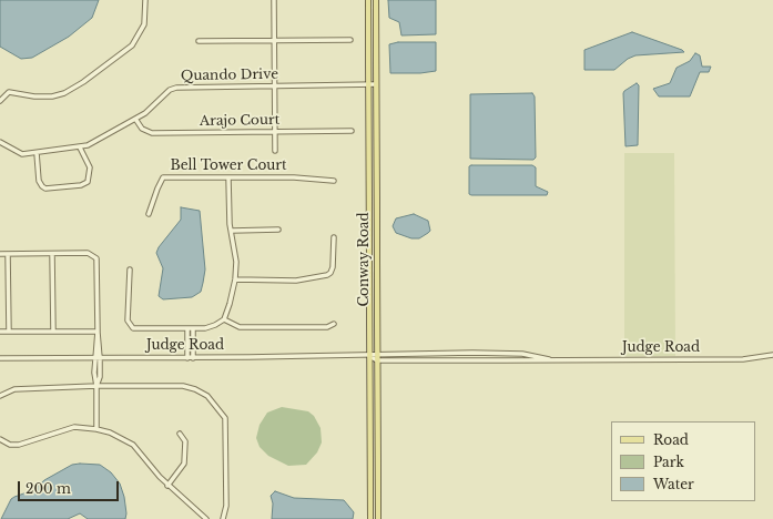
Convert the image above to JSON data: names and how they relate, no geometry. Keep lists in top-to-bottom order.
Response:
{
  "streets": {
    "main road": ["Conway Road"],
    "street": [
      "Quando Drive",
      "Arajo Court",
      "Bell Tower Court",
      "Judge Road"
    ]
  },
  "crossings": [
    ["Quando Drive", "Arajo Court"],
    ["Quando Drive", "Conway Road"],
    ["Conway Road", "Judge Road"]
  ],
  "legend": ["Road", "Park", "Water"],
  "scale_bar": "200 m"
}
